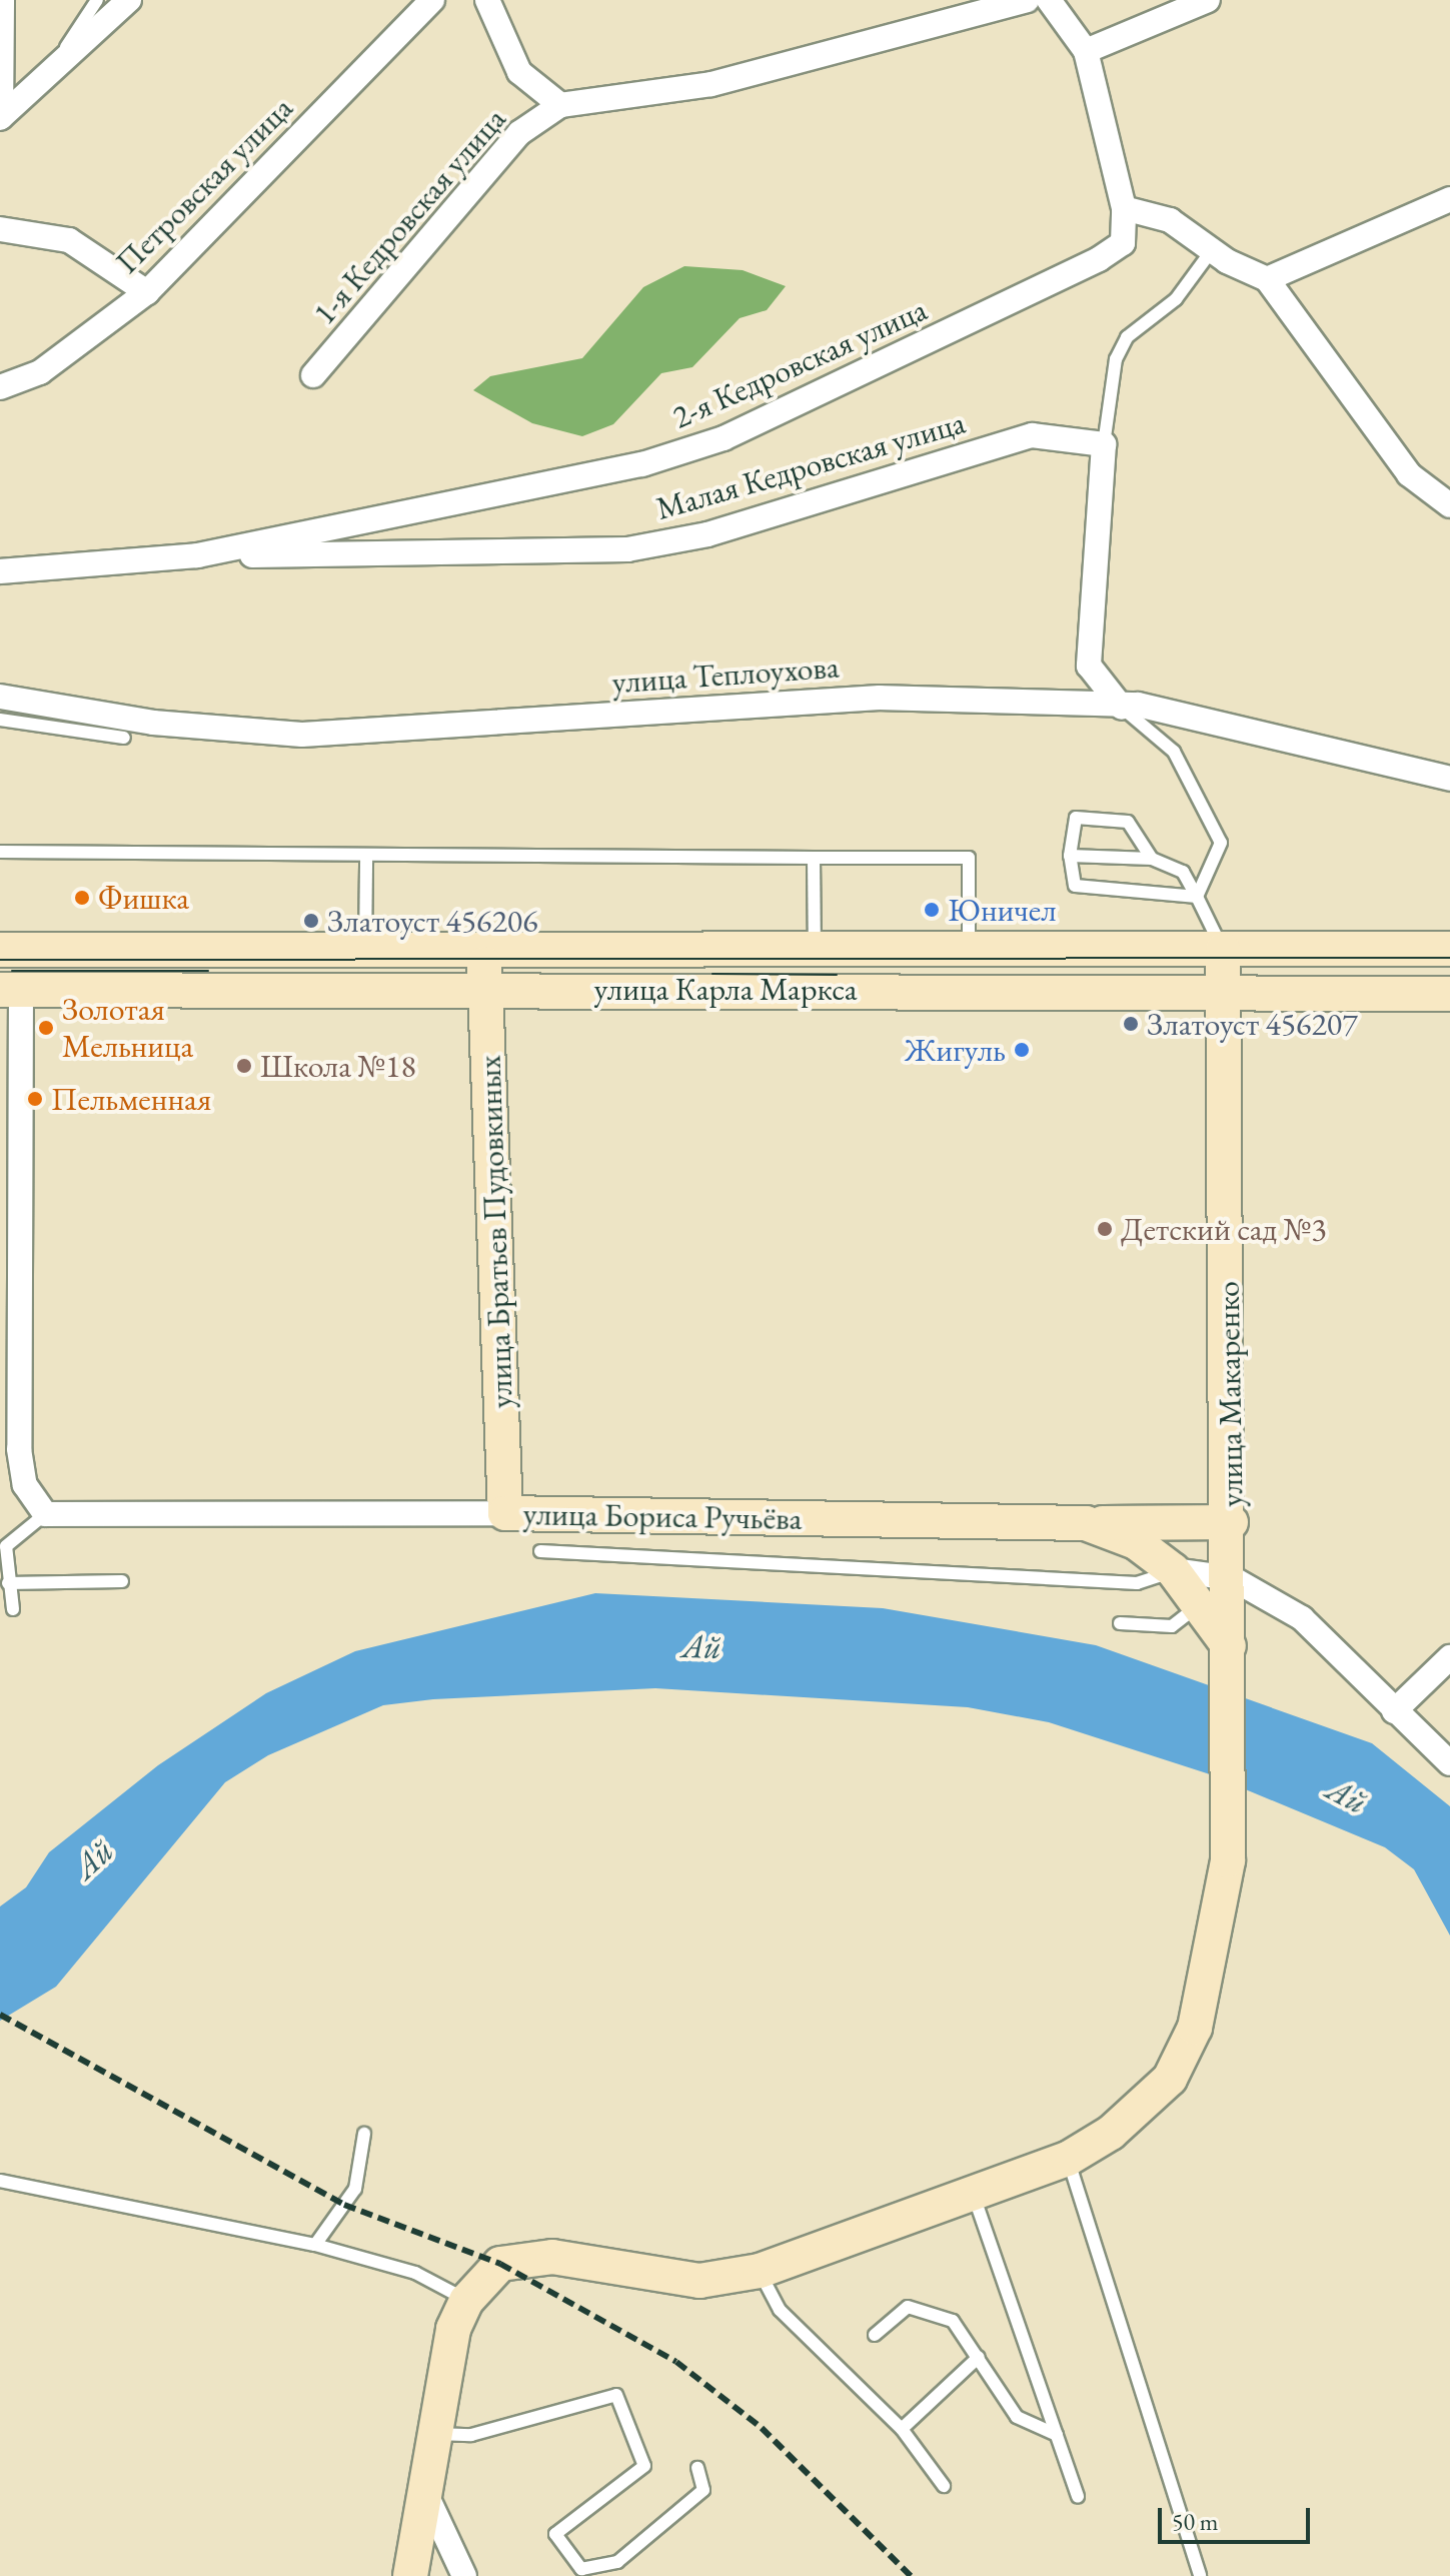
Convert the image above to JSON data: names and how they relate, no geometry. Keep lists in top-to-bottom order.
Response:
{
  "streets": {
    "street": [
      "Петровская улица",
      "1-я Кедровская улица",
      "2-я Кедровская улица",
      "Малая Кедровская улица",
      "улица Теплоухова",
      "улица Карла Маркса",
      "улица Братьев Пудовкиных",
      "улица Макаренко",
      "улица Бориса Ручьёва"
    ]
  },
  "crossings": [
    ["2-я Кедровская улица", "Малая Кедровская улица"],
    ["улица Карла Маркса", "улица Братьев Пудовкиных"],
    ["улица Карла Маркса", "улица Макаренко"],
    ["улица Братьев Пудовкиных", "улица Бориса Ручьёва"],
    ["улица Макаренко", "улица Бориса Ручьёва"]
  ],
  "water": ["Ай"],
  "places": [
    "Фишка",
    "Юничел",
    "Златоуст 456206",
    "Златоуст 456207",
    "Золотая Мельница",
    "Жигуль",
    "Школа №18",
    "Пельменная",
    "Детский сад №3"
  ],
  "scale_bar": "50 m"
}
